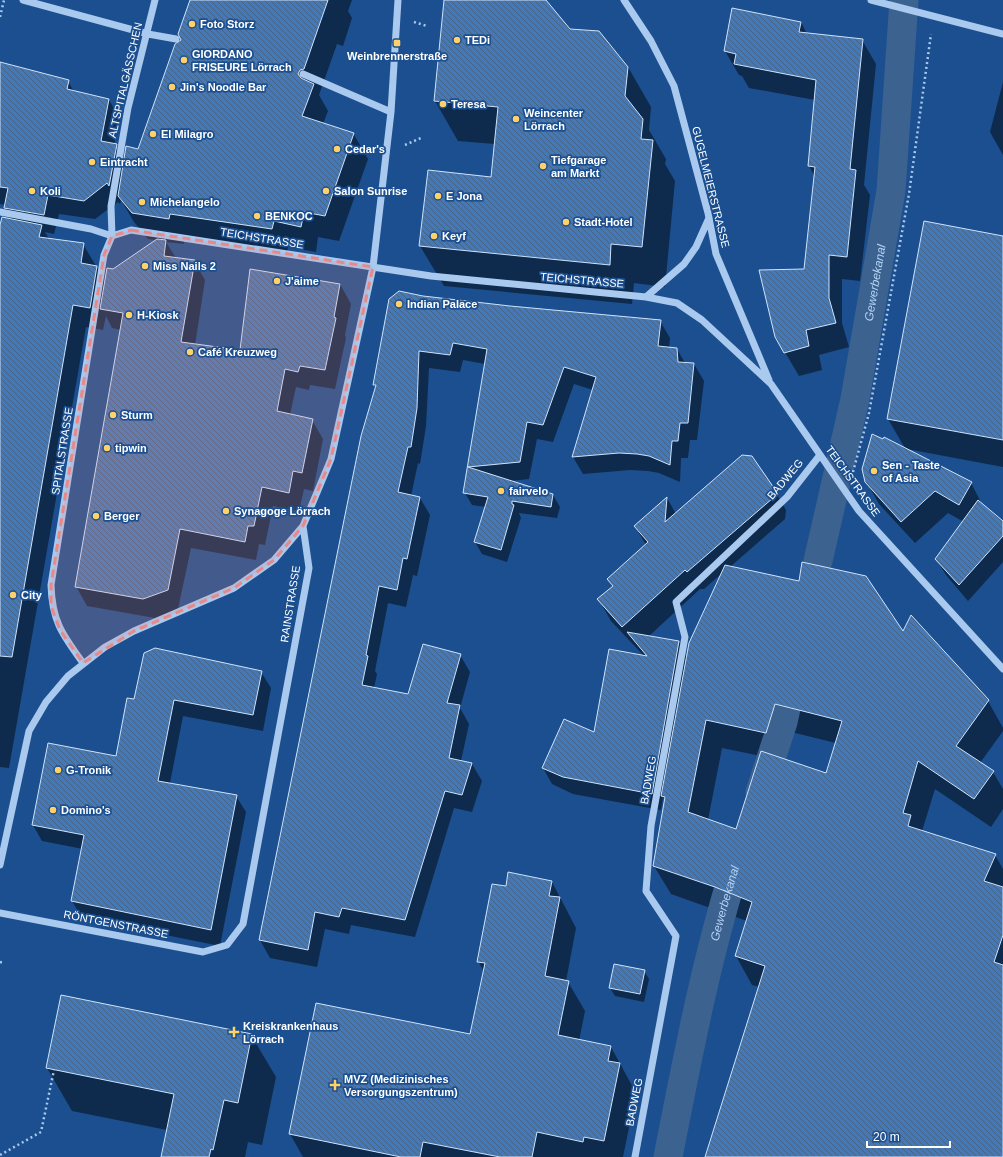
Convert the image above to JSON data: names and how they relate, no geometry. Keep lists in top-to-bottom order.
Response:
{
  "streets": {
    "street": [
      "ALTSPITALGÄSSCHEN",
      "GUGELMEIERSTRASSE",
      "TEICHSTRASSE",
      "SPITALSTRASSE",
      "BADWEG",
      "RAINSTRASSE",
      "RÖNTGENSTRASSE"
    ]
  },
  "crossings": [
    ["ALTSPITALGÄSSCHEN", "TEICHSTRASSE"],
    ["ALTSPITALGÄSSCHEN", "SPITALSTRASSE"],
    ["GUGELMEIERSTRASSE", "TEICHSTRASSE"],
    ["TEICHSTRASSE", "SPITALSTRASSE"],
    ["TEICHSTRASSE", "BADWEG"],
    ["RAINSTRASSE", "RÖNTGENSTRASSE"]
  ],
  "water": ["Gewerbekanal"],
  "places": {
    "other": [
      "Foto Storz",
      "TEDi",
      "GIORDANO FRISEURE Lörrach",
      "Jin's Noodle Bar",
      "Teresa",
      "Weincenter Lörrach",
      "El Milagro",
      "Cedar's",
      "Eintracht",
      "Tiefgarage am Markt",
      "Koli",
      "Salon Sunrise",
      "E Jona",
      "Michelangelo",
      "BENKOC",
      "Stadt-Hotel",
      "Keyf",
      "Miss Nails 2",
      "J'aime",
      "Indian Palace",
      "H-Kiosk",
      "Café Kreuzweg",
      "Sturm",
      "tipwin",
      "Sen - Taste of Asia",
      "fairvelo",
      "Synagoge Lörrach",
      "Berger",
      "City",
      "G-Tronik",
      "Domino's"
    ],
    "transit": ["Weinbrennerstraße"],
    "health": ["Kreiskrankenhaus Lörrach", "MVZ (Medizinisches Versorgungszentrum)"]
  },
  "scale_bar": "20 m"
}
